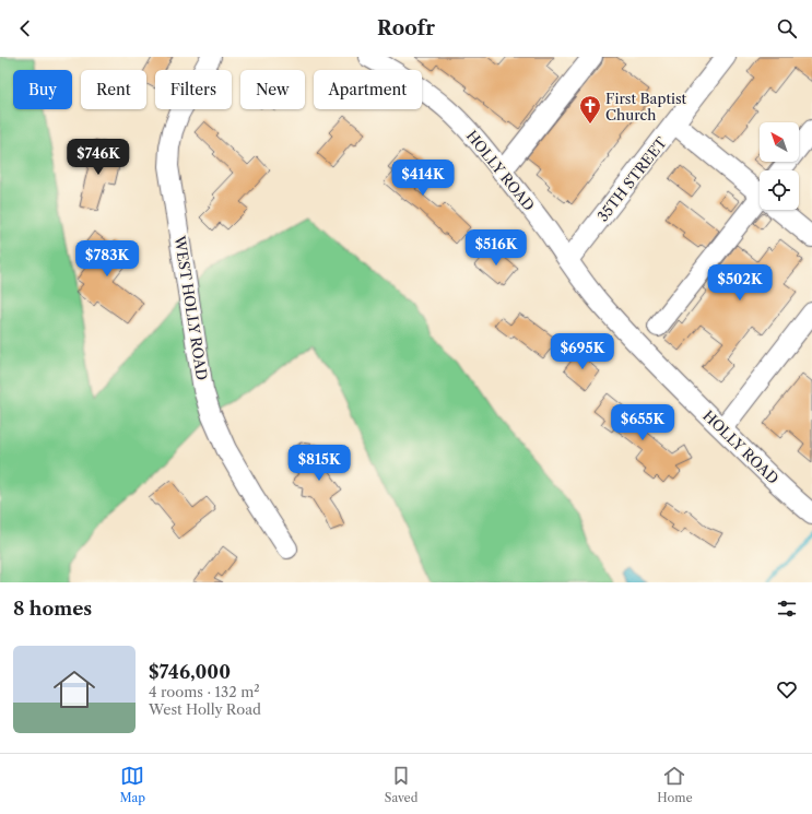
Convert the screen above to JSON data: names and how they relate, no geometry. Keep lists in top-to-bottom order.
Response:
{
  "streets": {
    "street": ["HOLLY ROAD", "35TH STREET", "WEST HOLLY ROAD"]
  },
  "crossings": [
    ["HOLLY ROAD", "35TH STREET"]
  ],
  "places": {
    "church": ["First Baptist Church"]
  },
  "north": "top left",
  "page": {
    "header": "Roofr",
    "chip": [
      "Buy",
      "Rent",
      "Filters",
      "New",
      "Apartment"
    ],
    "price": [
      "$746K",
      "$414K",
      "$516K",
      "$783K",
      "$502K",
      "$695K",
      "$655K",
      "$815K"
    ],
    "heading": "8 homes",
    "list": [
      {
        "name": "$746,000",
        "note": "4 rooms · 132 m² · West Holly Road"
      }
    ],
    "tabs": ["Map", "Saved", "Home"]
  }
}
